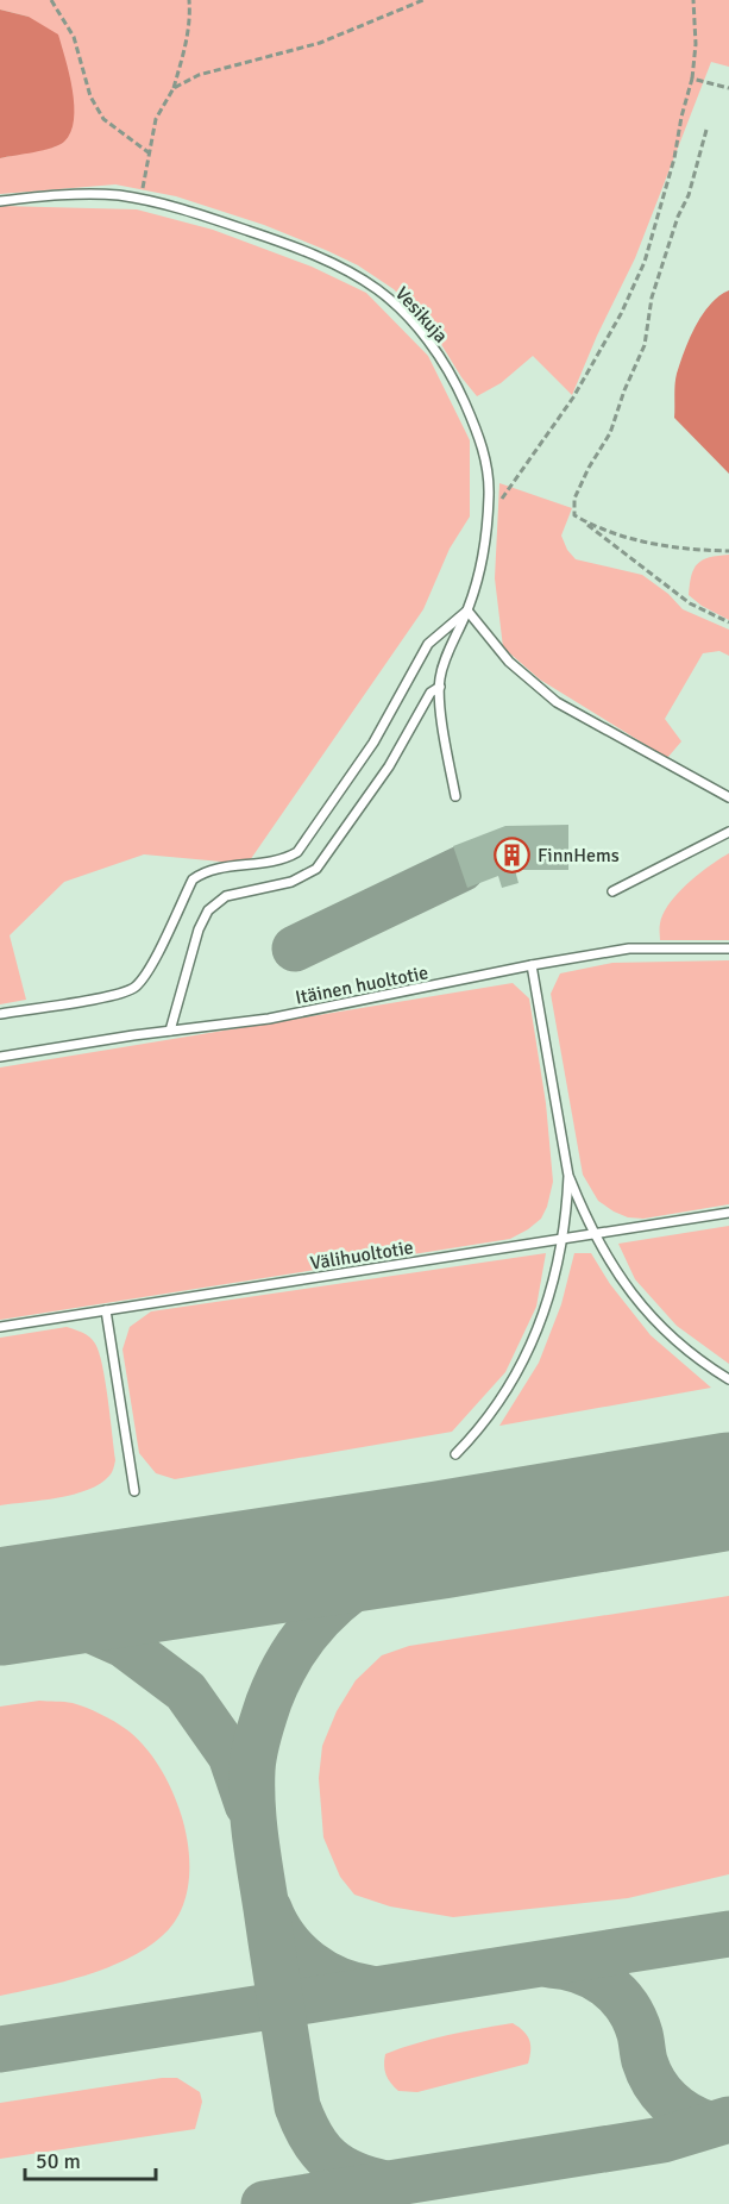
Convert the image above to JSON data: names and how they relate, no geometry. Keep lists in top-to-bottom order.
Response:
{
  "streets": {
    "lane": ["Vesikuja", "Itäinen huoltotie", "Välihuoltotie"]
  },
  "places": {
    "building": ["FinnHems"]
  },
  "scale_bar": "50 m"
}
